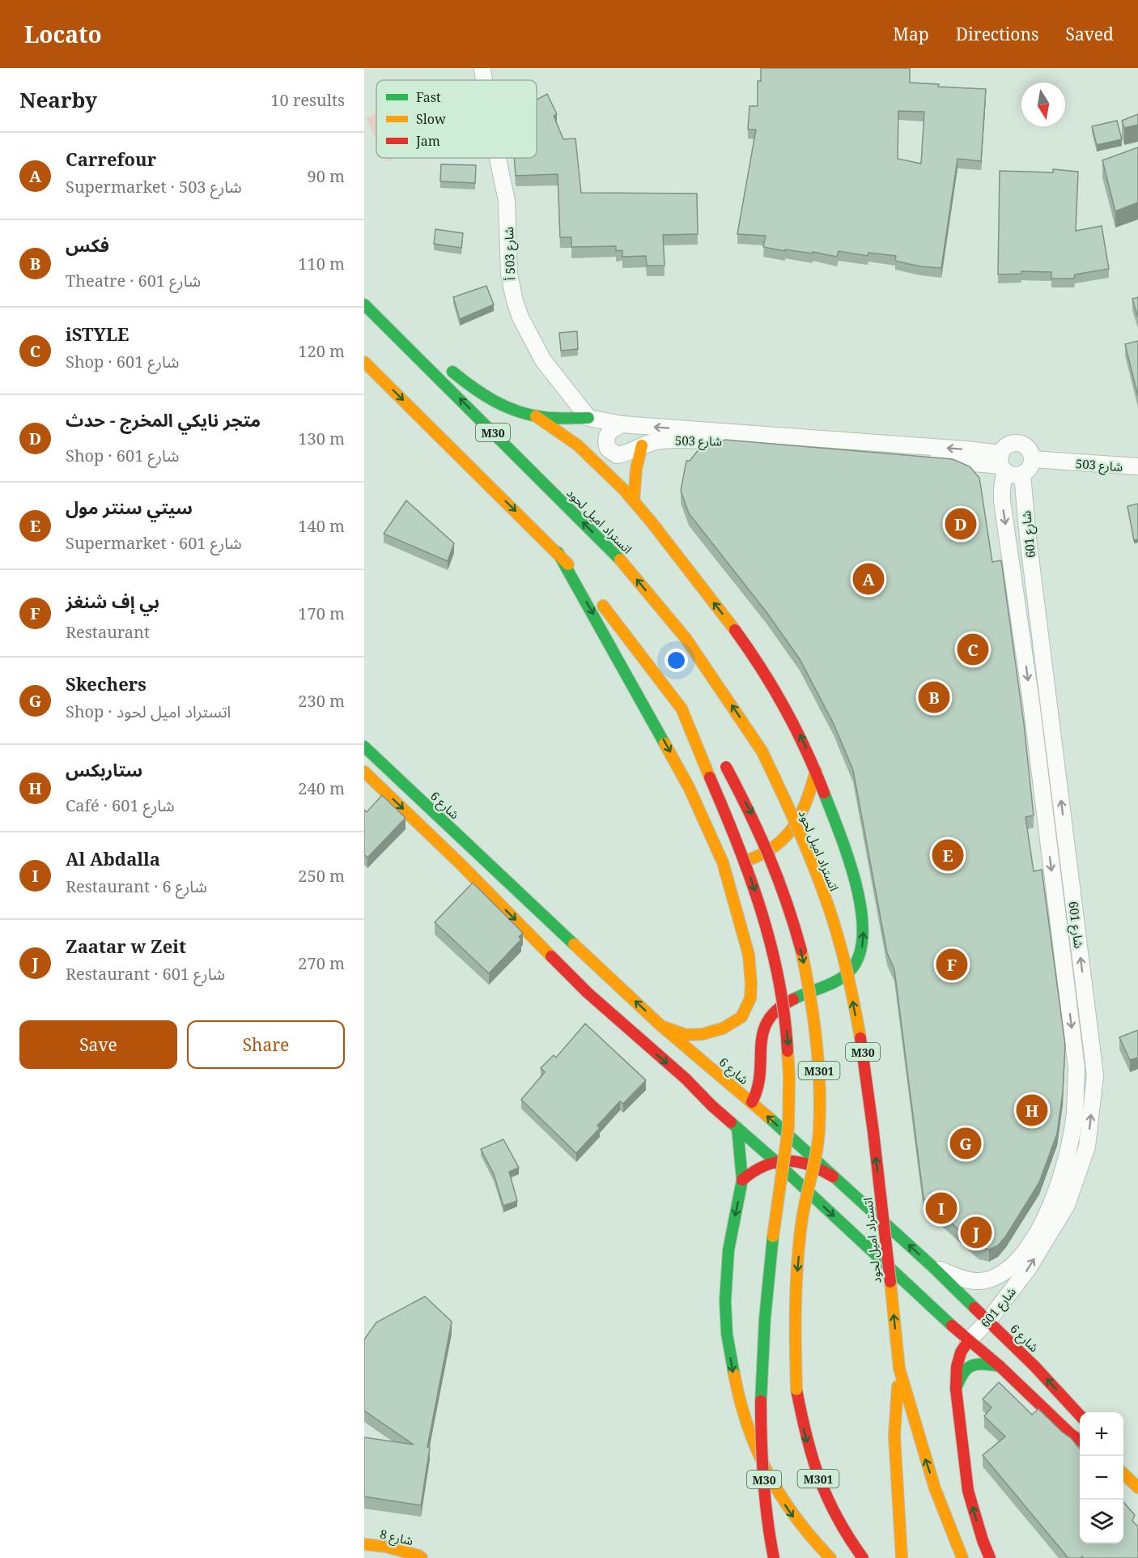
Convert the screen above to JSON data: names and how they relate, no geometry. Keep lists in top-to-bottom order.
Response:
{
  "streets": {
    "main road": [
      "M30",
      "اتستراد اميل لحود",
      "شارع 6",
      "M301",
      "شارع 8"
    ],
    "street": ["شارع 503 أ", "شارع 503", "شارع 601"]
  },
  "crossings": [
    ["شارع 503 أ", "شارع 503"],
    ["شارع 503", "شارع 601"],
    ["شارع 601", "شارع 6"]
  ],
  "legend": ["Fast", "Slow", "Jam"],
  "north": "bottom",
  "page": {
    "header": "Locato",
    "nav": ["Map", "Directions", "Saved"],
    "heading": ["Nearby", "10 results"],
    "list": [
      {
        "mark": "A",
        "name": "Carrefour",
        "note": "Supermarket · شارع 503",
        "value": "90 m"
      },
      {
        "mark": "B",
        "name": "فكس",
        "note": "Theatre · شارع 601",
        "value": "110 m"
      },
      {
        "mark": "C",
        "name": "iSTYLE",
        "note": "Shop · شارع 601",
        "value": "120 m"
      },
      {
        "mark": "D",
        "name": "متجر نايكي المخرج - حدث",
        "note": "Shop · شارع 601",
        "value": "130 m"
      },
      {
        "mark": "E",
        "name": "سيتي سنتر مول",
        "note": "Supermarket · شارع 601",
        "value": "140 m"
      },
      {
        "mark": "F",
        "name": "بي إف شنغز",
        "note": "Restaurant",
        "value": "170 m"
      },
      {
        "mark": "G",
        "name": "Skechers",
        "note": "Shop · اتستراد اميل لحود",
        "value": "230 m"
      },
      {
        "mark": "H",
        "name": "ستاربكس",
        "note": "Café · شارع 601",
        "value": "240 m"
      },
      {
        "mark": "I",
        "name": "Al Abdalla",
        "note": "Restaurant · شارع 6",
        "value": "250 m"
      },
      {
        "mark": "J",
        "name": "Zaatar w Zeit",
        "note": "Restaurant · شارع 601",
        "value": "270 m"
      }
    ],
    "pins": [
      "D",
      "A",
      "C",
      "B",
      "E",
      "F",
      "H",
      "G",
      "I",
      "J"
    ],
    "buttons": ["Save", "Share"],
    "map_buttons": ["+", "−"]
  }
}
